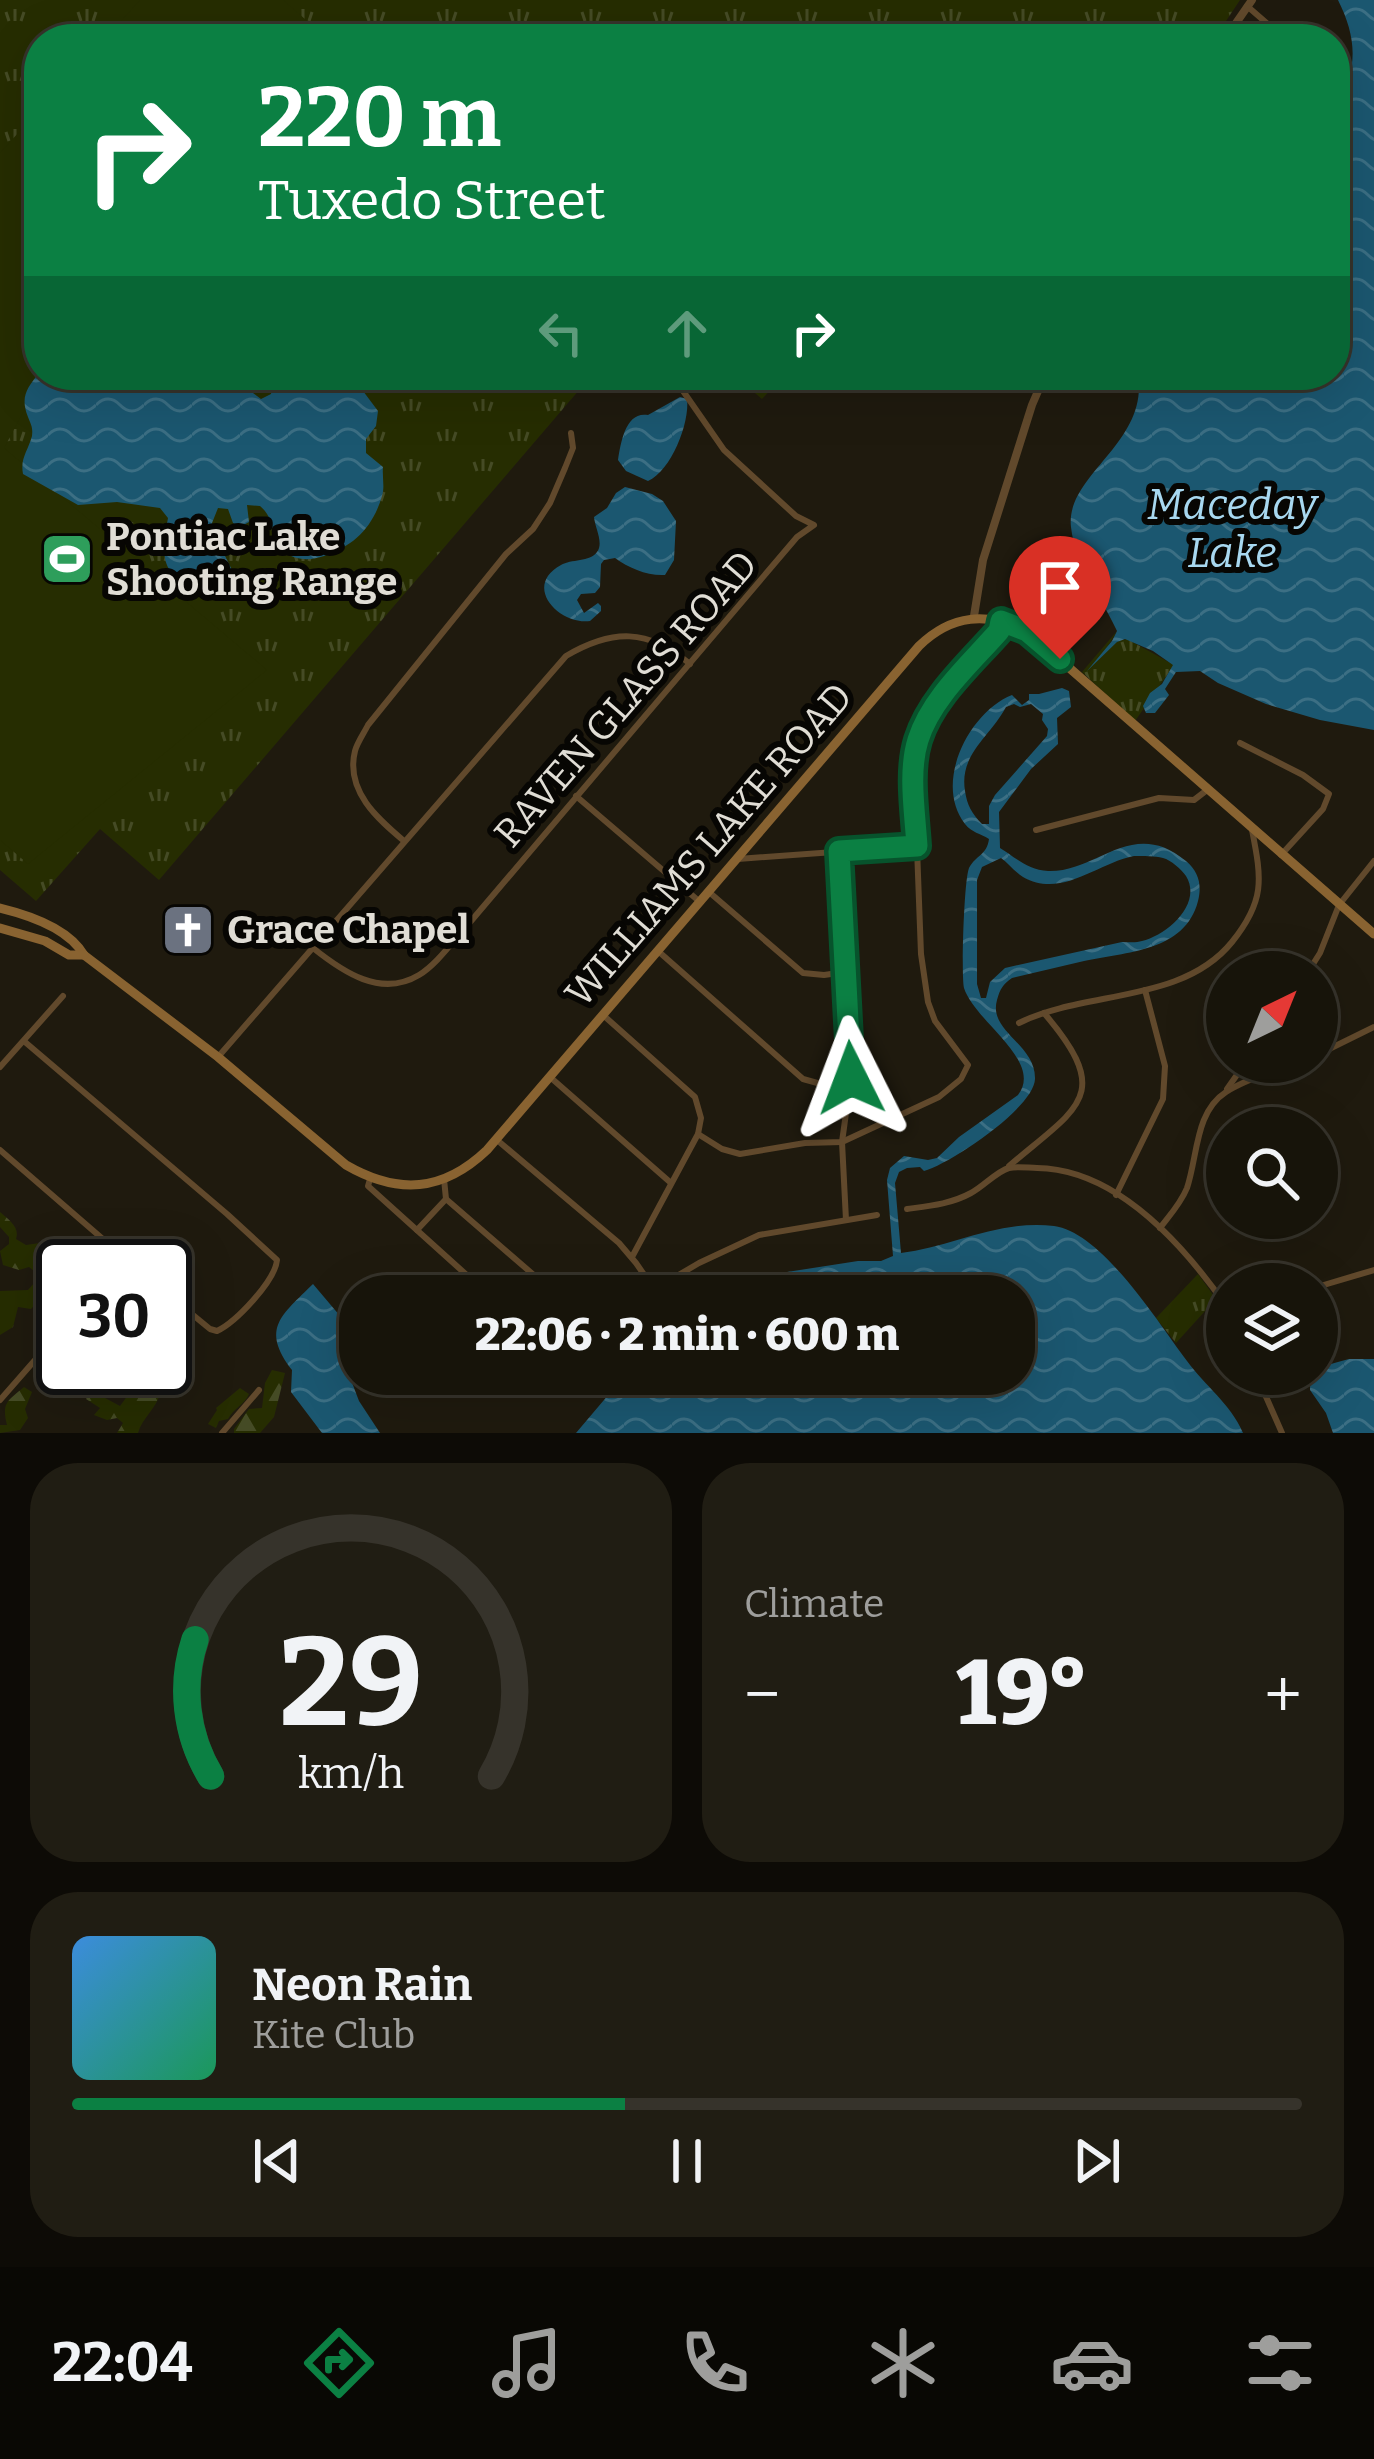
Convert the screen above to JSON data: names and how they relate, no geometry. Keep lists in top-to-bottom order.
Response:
{
  "streets": {
    "main road": ["WILLIAMS LAKE ROAD"],
    "street": ["RAVEN GLASS ROAD"]
  },
  "water": ["Maceday Lake"],
  "places": {
    "sports": ["Pontiac Lake Shooting Range"],
    "church": ["Grace Chapel"]
  },
  "north": "top right",
  "page": {
    "turn": ["220 m", "Tuxedo Street"],
    "limit": "30",
    "trip": "22:06 · 2 min · 600 m",
    "tile": "Climate",
    "heat": ["−", "19°", "+"],
    "song": ["Neon Rain", "Kite Club"],
    "tabs": "22:04",
    "gauge": ["29", "km/h"]
  }
}
